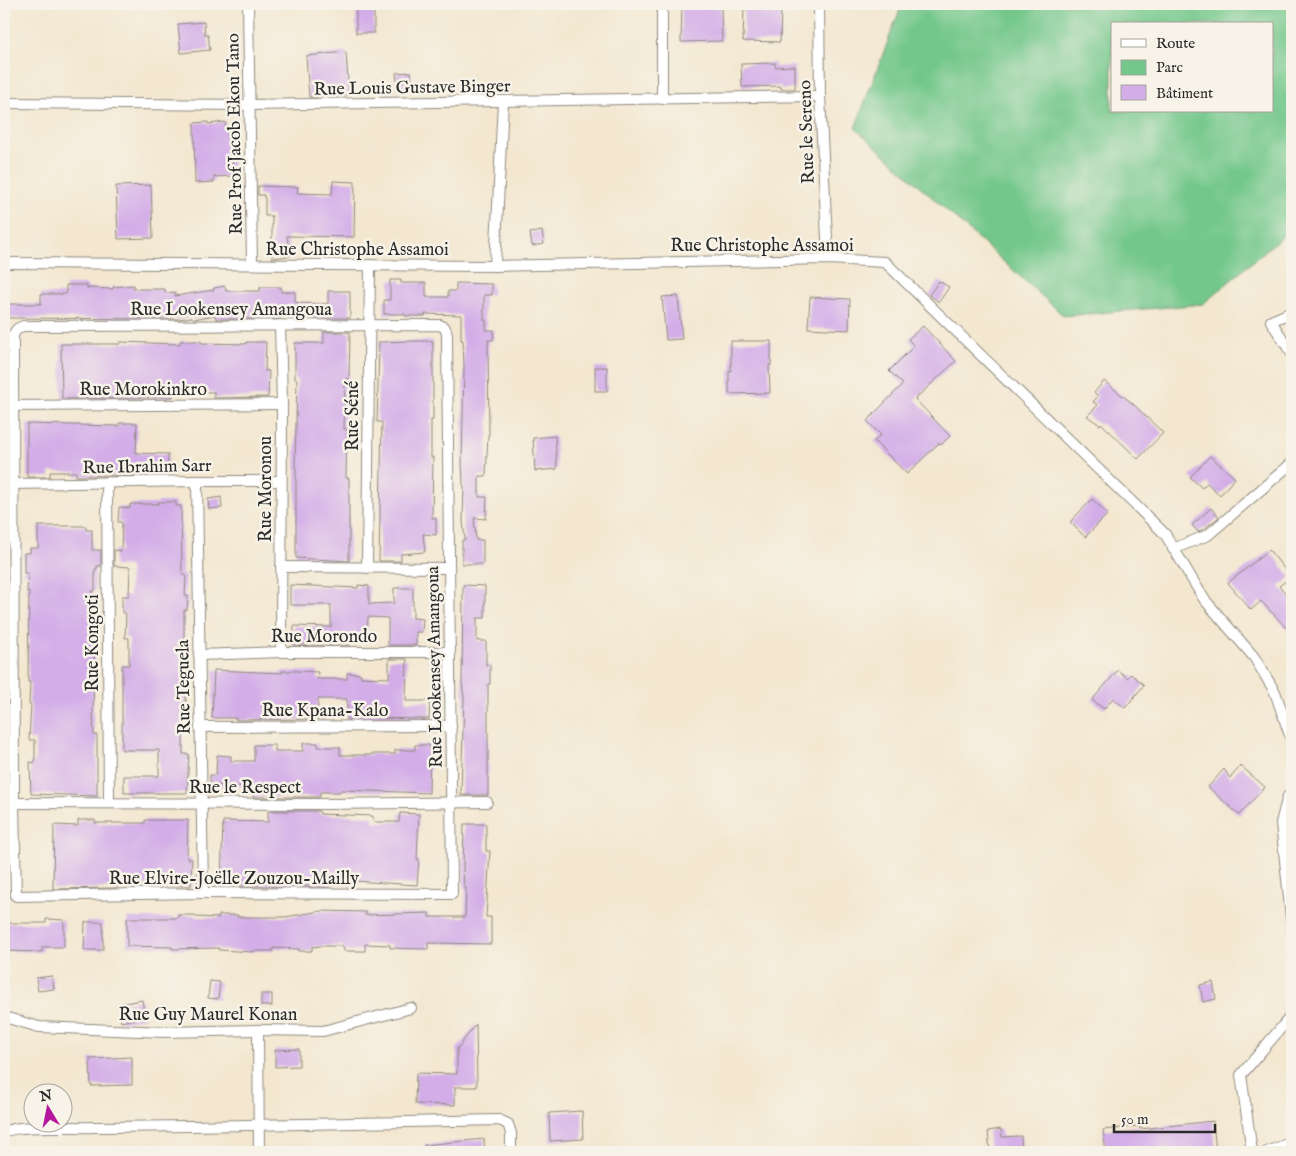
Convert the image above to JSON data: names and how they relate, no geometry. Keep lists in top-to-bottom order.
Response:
{
  "streets": {
    "street": [
      "Rue Louis Gustave Binger",
      "Rue le Sereno",
      "Rue Prof Jacob Ekou Tano",
      "Rue Christophe Assamoi",
      "Rue Lookensey Amangoua",
      "Rue Morokinkro",
      "Rue Séné",
      "Rue Ibrahim Sarr",
      "Rue Moronou",
      "Rue Morondo",
      "Rue Kongoti",
      "Rue Teguela",
      "Rue Kpana-Kalo",
      "Rue le Respect",
      "Rue Elvire-Joëlle Zouzou-Mailly",
      "Rue Guy Maurel Konan"
    ]
  },
  "crossings": [
    ["Rue Louis Gustave Binger", "Rue le Sereno"],
    ["Rue Louis Gustave Binger", "Rue Prof Jacob Ekou Tano"],
    ["Rue le Sereno", "Rue Christophe Assamoi"],
    ["Rue Prof Jacob Ekou Tano", "Rue Christophe Assamoi"],
    ["Rue Christophe Assamoi", "Rue Séné"],
    ["Rue Lookensey Amangoua", "Rue Morokinkro"],
    ["Rue Lookensey Amangoua", "Rue Séné"],
    ["Rue Lookensey Amangoua", "Rue Ibrahim Sarr"],
    ["Rue Lookensey Amangoua", "Rue Moronou"],
    ["Rue Lookensey Amangoua", "Rue Morondo"],
    ["Rue Lookensey Amangoua", "Rue Kpana-Kalo"],
    ["Rue Lookensey Amangoua", "Rue le Respect"],
    ["Rue Lookensey Amangoua", "Rue Elvire-Joëlle Zouzou-Mailly"],
    ["Rue Morokinkro", "Rue Moronou"],
    ["Rue Ibrahim Sarr", "Rue Moronou"],
    ["Rue Ibrahim Sarr", "Rue Kongoti"],
    ["Rue Ibrahim Sarr", "Rue Teguela"],
    ["Rue Moronou", "Rue Morondo"],
    ["Rue Morondo", "Rue Teguela"],
    ["Rue Kongoti", "Rue le Respect"],
    ["Rue Teguela", "Rue Kpana-Kalo"],
    ["Rue Teguela", "Rue le Respect"],
    ["Rue Teguela", "Rue Elvire-Joëlle Zouzou-Mailly"],
    ["Rue le Respect", "Rue Elvire-Joëlle Zouzou-Mailly"]
  ],
  "legend": ["Route", "Parc", "Bâtiment"],
  "scale_bar": "50 m",
  "north": "top"
}
